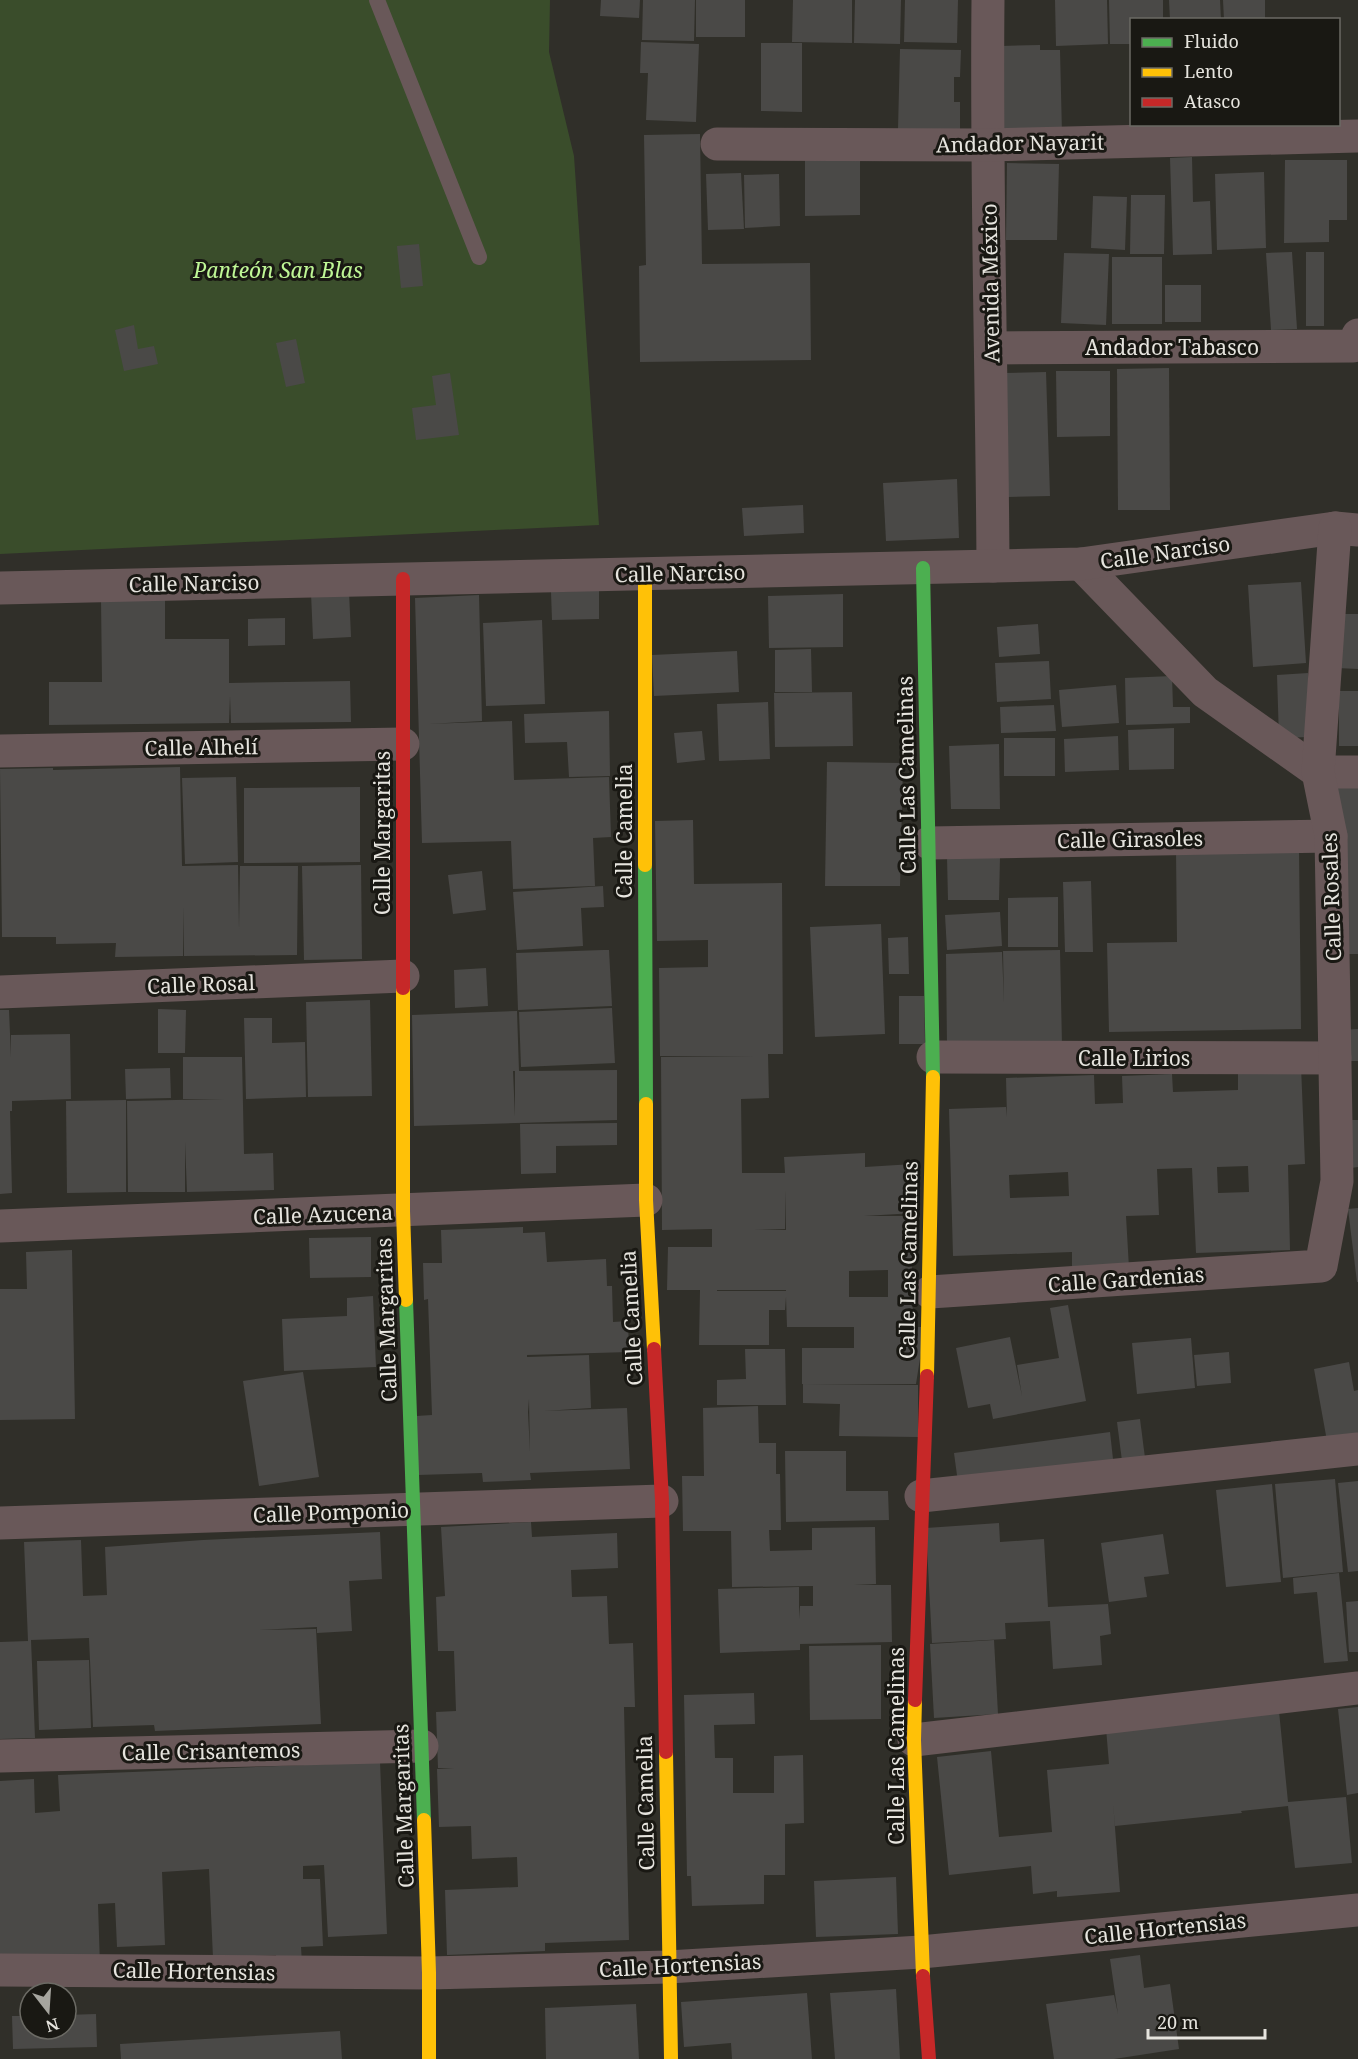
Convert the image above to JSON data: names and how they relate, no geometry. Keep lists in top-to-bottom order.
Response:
{
  "streets": {
    "street": [
      "Andador Nayarit",
      "Avenida México",
      "Andador Tabasco",
      "Calle Narciso",
      "Calle Alhelí",
      "Calle Las Camelinas",
      "Calle Camelia",
      "Calle Margaritas",
      "Calle Girasoles",
      "Calle Rosales",
      "Calle Rosal",
      "Calle Lirios",
      "Calle Azucena",
      "Calle Gardenias",
      "Calle Pomponio",
      "Calle Crisantemos",
      "Calle Hortensias"
    ]
  },
  "crossings": [
    ["Andador Nayarit", "Avenida México"],
    ["Avenida México", "Andador Tabasco"],
    ["Avenida México", "Calle Narciso"],
    ["Calle Narciso", "Calle Las Camelinas"],
    ["Calle Narciso", "Calle Camelia"],
    ["Calle Narciso", "Calle Margaritas"],
    ["Calle Narciso", "Calle Rosales"],
    ["Calle Alhelí", "Calle Margaritas"],
    ["Calle Las Camelinas", "Calle Girasoles"],
    ["Calle Las Camelinas", "Calle Lirios"],
    ["Calle Las Camelinas", "Calle Gardenias"],
    ["Calle Las Camelinas", "Calle Hortensias"],
    ["Calle Camelia", "Calle Azucena"],
    ["Calle Camelia", "Calle Pomponio"],
    ["Calle Camelia", "Calle Hortensias"],
    ["Calle Margaritas", "Calle Rosal"],
    ["Calle Margaritas", "Calle Azucena"],
    ["Calle Margaritas", "Calle Pomponio"],
    ["Calle Margaritas", "Calle Crisantemos"],
    ["Calle Margaritas", "Calle Hortensias"],
    ["Calle Girasoles", "Calle Rosales"],
    ["Calle Rosales", "Calle Lirios"],
    ["Calle Rosales", "Calle Gardenias"]
  ],
  "parks": ["Panteón San Blas"],
  "legend": ["Fluido", "Lento", "Atasco"],
  "scale_bar": "20 m",
  "north": "bottom"
}
